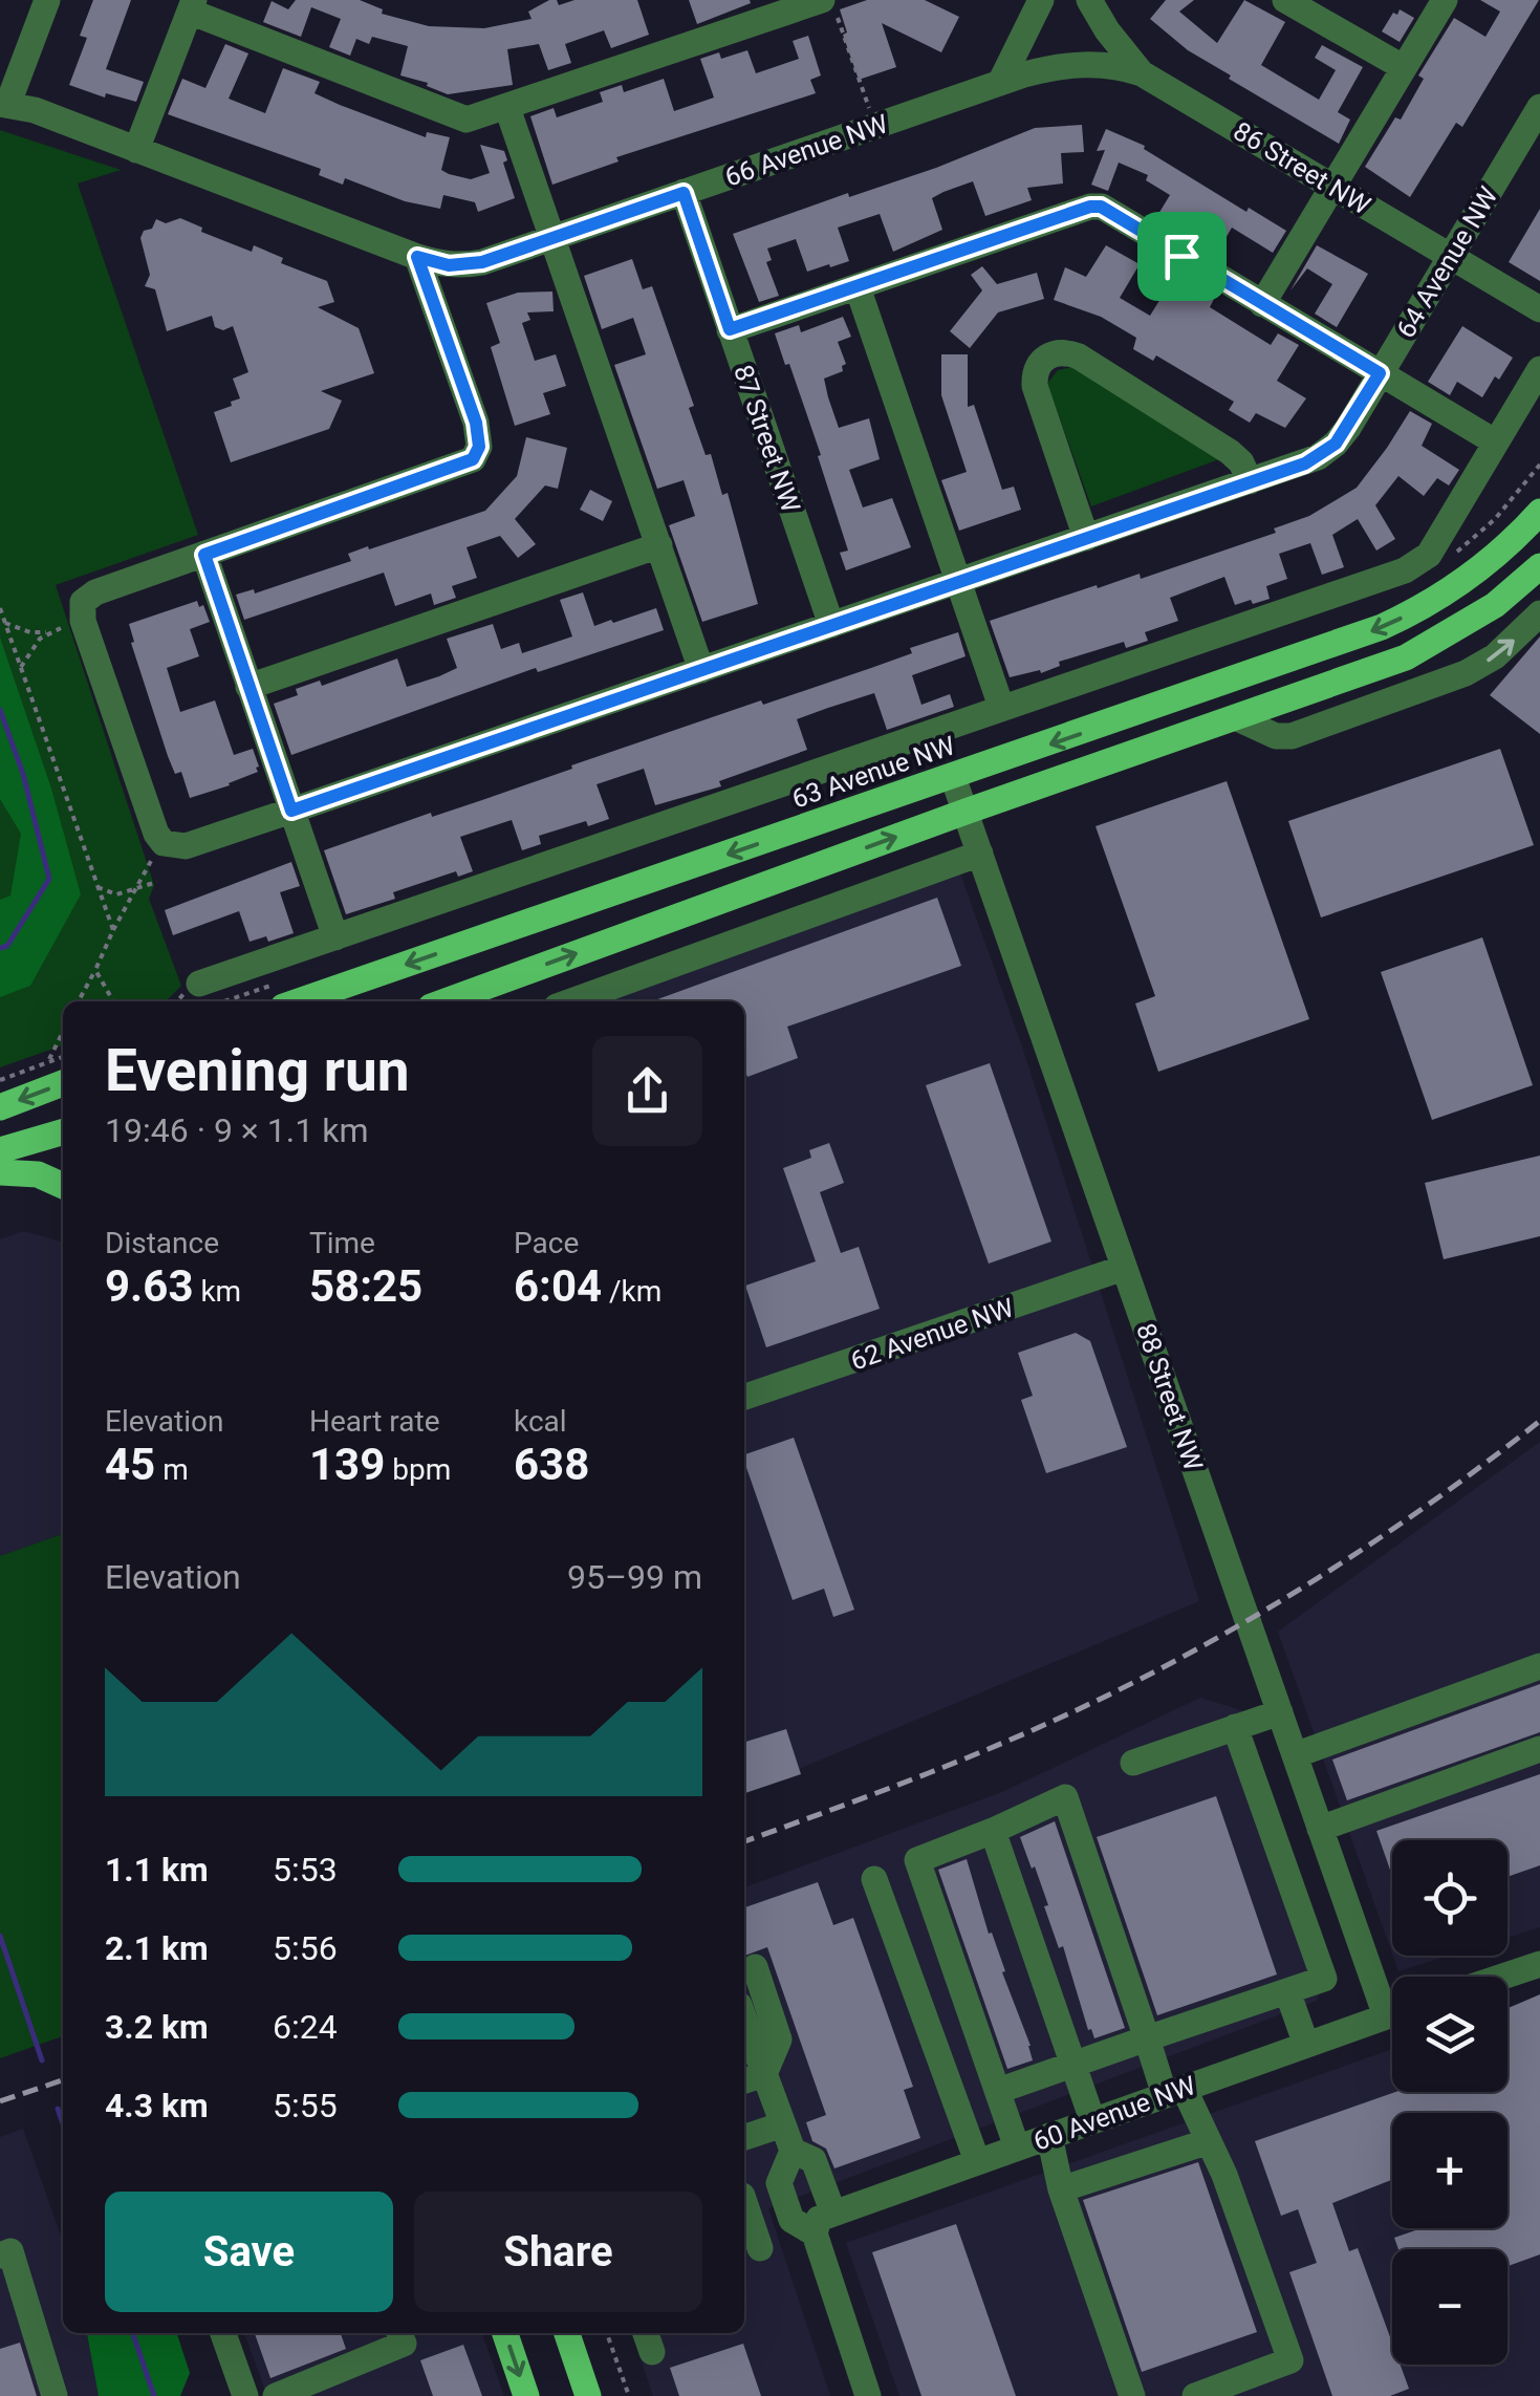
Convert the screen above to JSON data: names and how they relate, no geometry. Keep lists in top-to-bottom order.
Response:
{
  "streets": {
    "main road": ["63 Avenue NW"],
    "street": [
      "66 Avenue NW",
      "86 Street NW",
      "64 Avenue NW",
      "87 Street NW",
      "62 Avenue NW",
      "88 Street NW",
      "60 Avenue NW"
    ]
  },
  "crossings": [
    ["66 Avenue NW", "86 Street NW"],
    ["66 Avenue NW", "87 Street NW"],
    ["86 Street NW", "64 Avenue NW"],
    ["64 Avenue NW", "87 Street NW"],
    ["63 Avenue NW", "88 Street NW"],
    ["62 Avenue NW", "88 Street NW"]
  ],
  "page": {
    "heading": ["Evening run", "19:46 · 9 × 1.1 km"],
    "stats": [
      ["Distance", "9.63 km"],
      ["Time", "58:25"],
      ["Pace", "6:04 /km"],
      ["Elevation", "45 m"],
      ["Heart rate", "139 bpm"],
      ["kcal", "638"]
    ],
    "chart": ["Elevation", "95–99 m"],
    "list": [
      {
        "name": "1.1 km",
        "note": "5:53"
      },
      {
        "name": "2.1 km",
        "note": "5:56"
      },
      {
        "name": "3.2 km",
        "note": "6:24"
      },
      {
        "name": "4.3 km",
        "note": "5:55"
      }
    ],
    "map_buttons": ["+", "−"],
    "buttons": ["Save", "Share"]
  }
}
